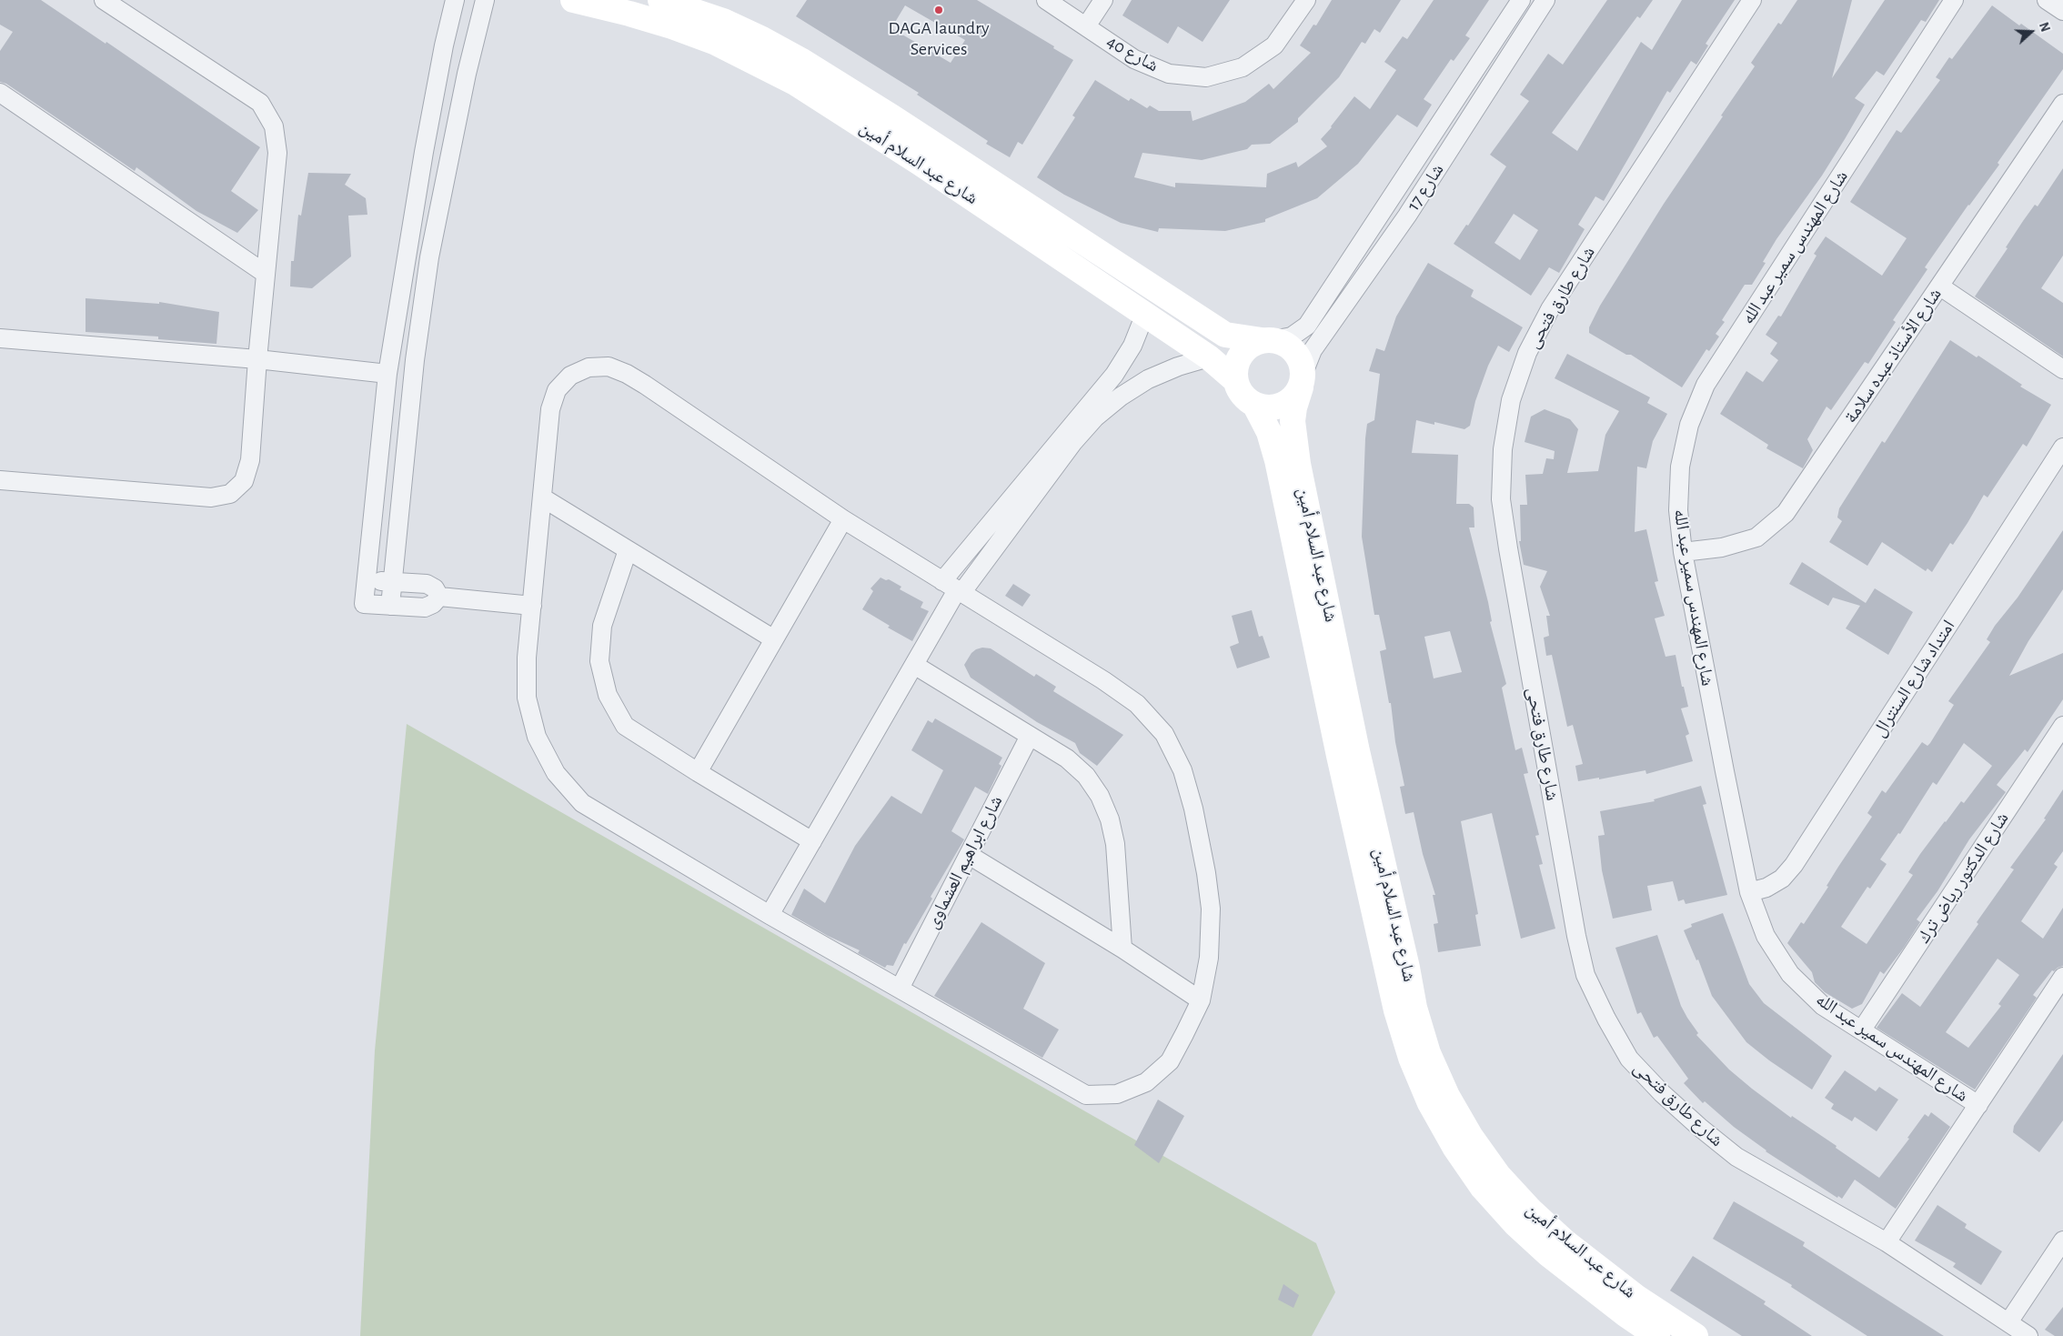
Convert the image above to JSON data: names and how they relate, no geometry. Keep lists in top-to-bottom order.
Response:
{
  "streets": {
    "street": [
      "شارع 40",
      "شارع عبد السلام أمين",
      "شارع 17",
      "شارع المهندس سمير عبد الله",
      "شارع طارق فتحى",
      "شارع الأستاذ عبده سلامة",
      "امتداد شارع السنترال",
      "شارع ابراهيم العشماوى",
      "شارع الدكتور رياض ترك"
    ]
  },
  "crossings": [
    ["شارع عبد السلام أمين", "شارع 17"],
    ["شارع المهندس سمير عبد الله", "شارع الأستاذ عبده سلامة"],
    ["شارع المهندس سمير عبد الله", "امتداد شارع السنترال"],
    ["شارع المهندس سمير عبد الله", "شارع الدكتور رياض ترك"]
  ],
  "places": ["DAGA laundry Services"],
  "north": "right"
}
